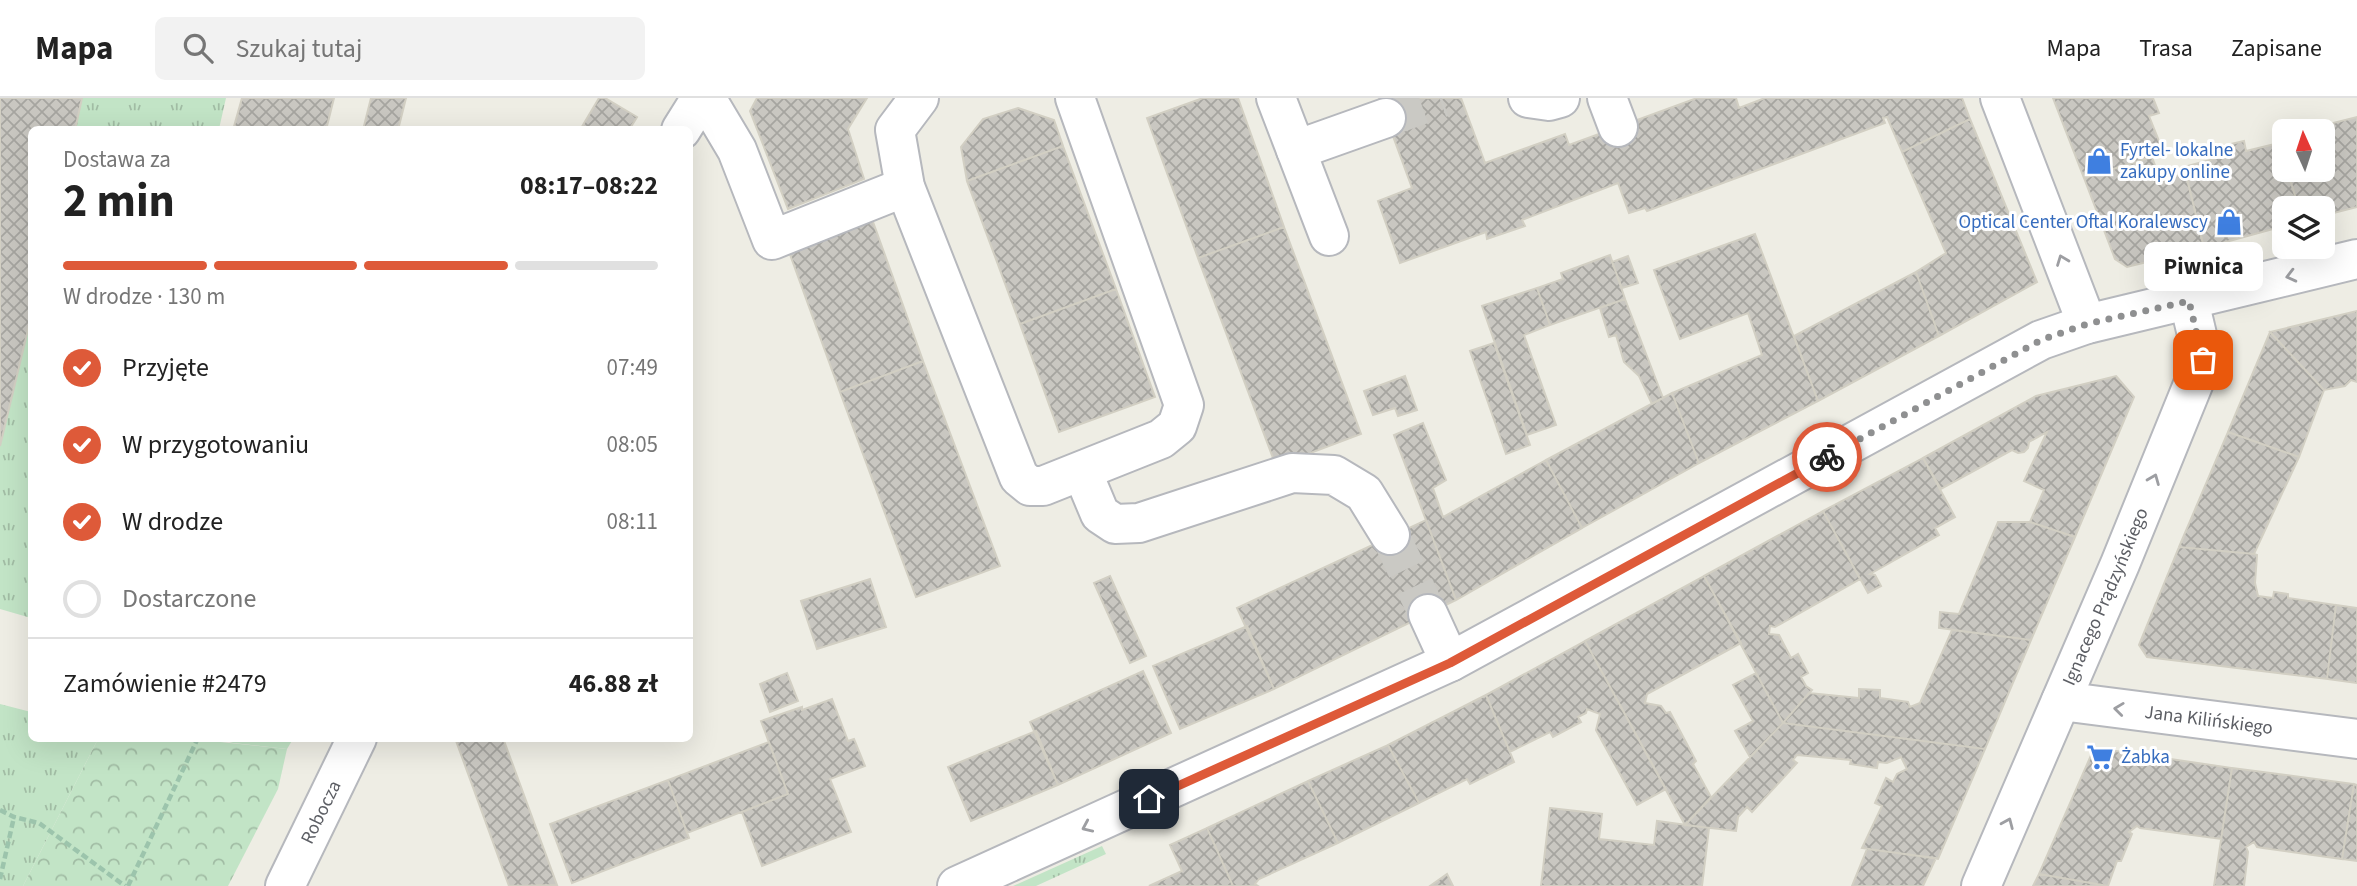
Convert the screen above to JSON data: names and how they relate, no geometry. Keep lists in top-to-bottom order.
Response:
{
  "streets": {
    "street": ["Ignacego Prądzyńskiego", "Jana Kilińskiego", "Robocza"]
  },
  "crossings": [
    ["Ignacego Prądzyńskiego", "Jana Kilińskiego"]
  ],
  "one_way": ["Ignacego Prądzyńskiego", "Jana Kilińskiego"],
  "places": {
    "shop": ["Fyrtel- lokalne zakupy online", "Optical Center Oftal Koralewscy"],
    "other": ["Piwnica"],
    "supermarket": ["Żabka"]
  },
  "north": "top",
  "page": {
    "header": "Mapa",
    "search": "Szukaj tutaj",
    "nav": ["Mapa", "Trasa", "Zapisane"],
    "heading": ["2 min", "Dostawa za", "08:17–08:22"],
    "panel": ["Zamówienie #2479", "46.88 zł"],
    "bubble": "Piwnica",
    "bar": "W drodze · 130 m",
    "list": [
      ["Przyjęte", "07:49"],
      ["W przygotowaniu", "08:05"],
      ["W drodze", "08:11"],
      "Dostarczone"
    ]
  }
}
